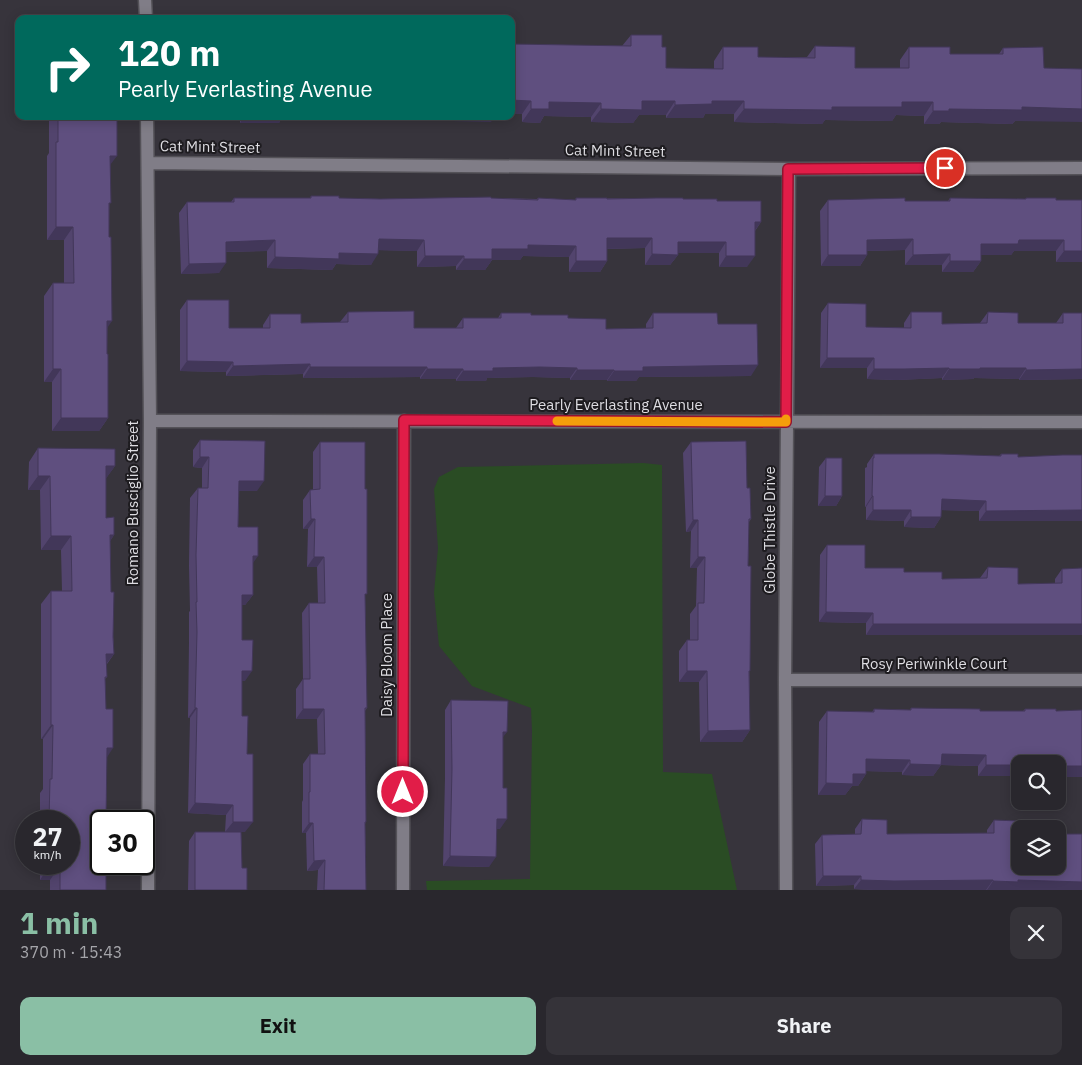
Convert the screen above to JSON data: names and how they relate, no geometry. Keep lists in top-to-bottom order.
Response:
{
  "streets": {
    "street": [
      "Cat Mint Street",
      "Pearly Everlasting Avenue",
      "Romano Busciglio Street",
      "Globe Thistle Drive",
      "Daisy Bloom Place",
      "Rosy Periwinkle Court"
    ]
  },
  "crossings": [
    ["Cat Mint Street", "Romano Busciglio Street"],
    ["Cat Mint Street", "Globe Thistle Drive"],
    ["Pearly Everlasting Avenue", "Romano Busciglio Street"],
    ["Pearly Everlasting Avenue", "Globe Thistle Drive"],
    ["Pearly Everlasting Avenue", "Daisy Bloom Place"],
    ["Globe Thistle Drive", "Rosy Periwinkle Court"]
  ],
  "page": {
    "turn": ["120 m", "Pearly Everlasting Avenue"],
    "speed": "27 km/h",
    "limit": "30",
    "heading": ["1 min", "370 m · 15:43"],
    "buttons": ["Exit", "Share"]
  }
}
